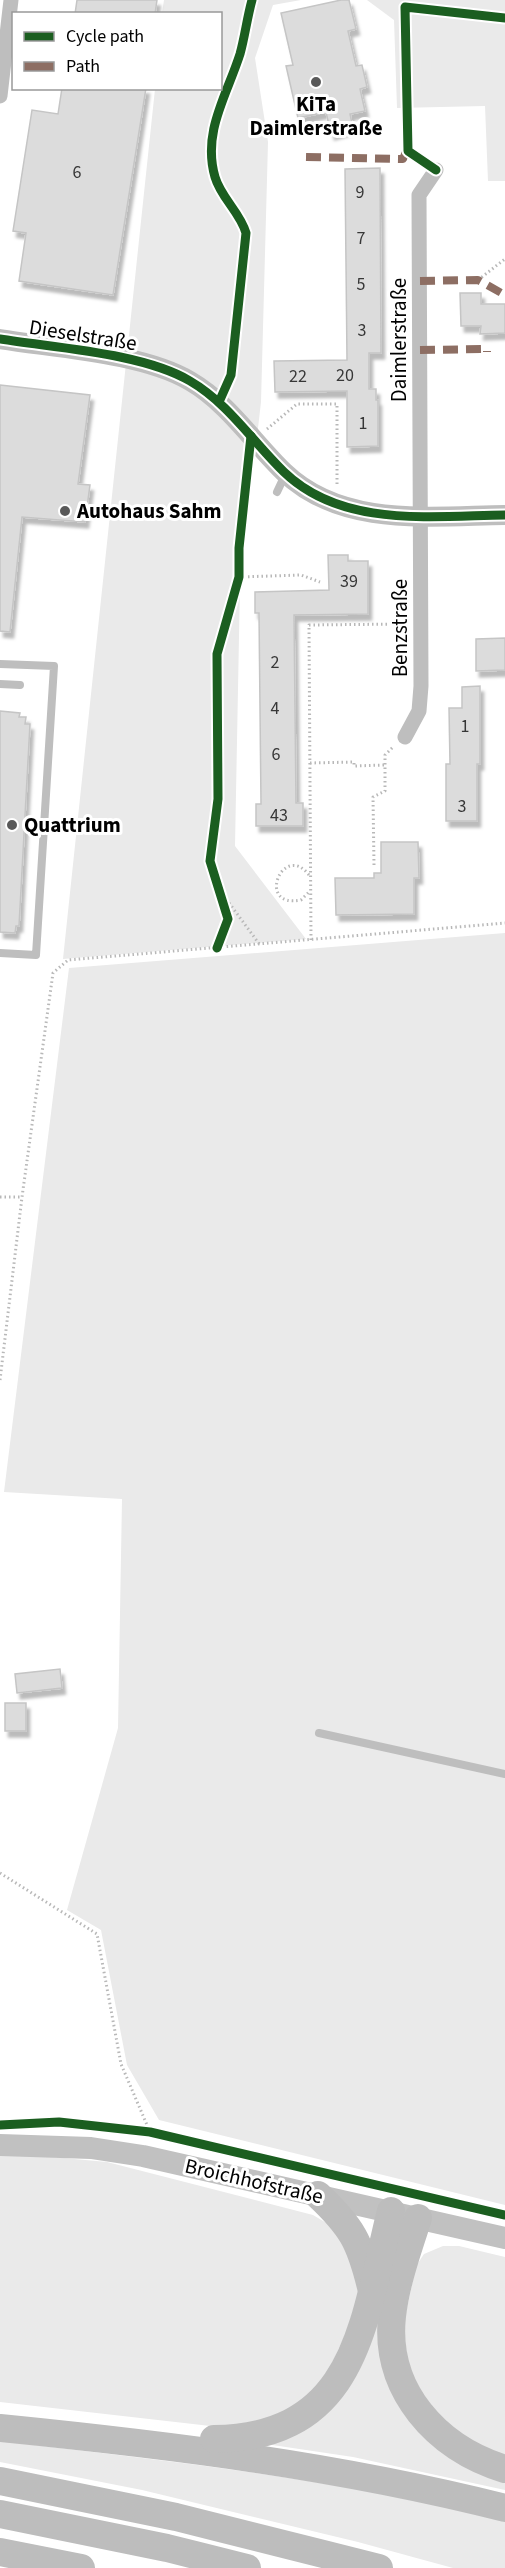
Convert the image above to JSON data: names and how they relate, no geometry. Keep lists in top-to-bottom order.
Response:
{
  "streets": {
    "main road": ["Broichhofstraße"],
    "street": ["Dieselstraße", "Daimlerstraße", "Benzstraße"]
  },
  "crossings": [
    ["Dieselstraße", "Daimlerstraße"],
    ["Dieselstraße", "Benzstraße"],
    ["Daimlerstraße", "Benzstraße"]
  ],
  "places": ["KiTa Daimlerstraße", "Autohaus Sahm", "Quattrium"],
  "house_numbers": [
    "6",
    "9",
    "7",
    "5",
    "3",
    "20",
    "22",
    "1",
    "39",
    "2",
    "4",
    "1",
    "6",
    "3",
    "43"
  ],
  "legend": ["Cycle path", "Path"]
}
